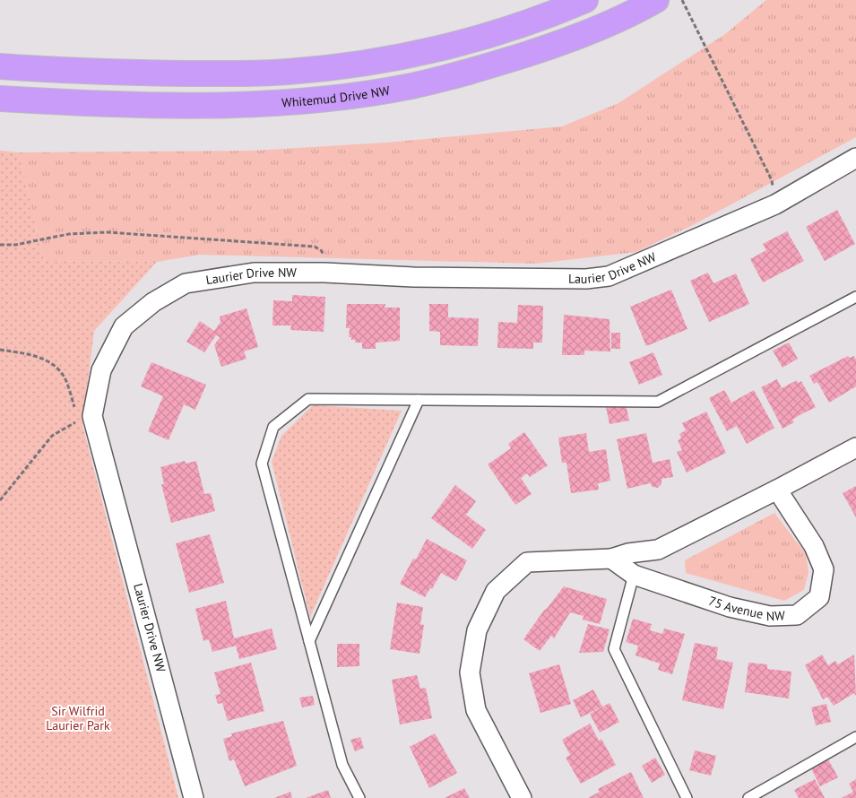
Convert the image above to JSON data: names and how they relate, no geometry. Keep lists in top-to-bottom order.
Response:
{
  "streets": {
    "highway": ["Whitemud Drive NW"],
    "street": ["Laurier Drive NW", "75 Avenue NW"]
  },
  "parks": ["Sir Wilfrid Laurier Park"]
}
